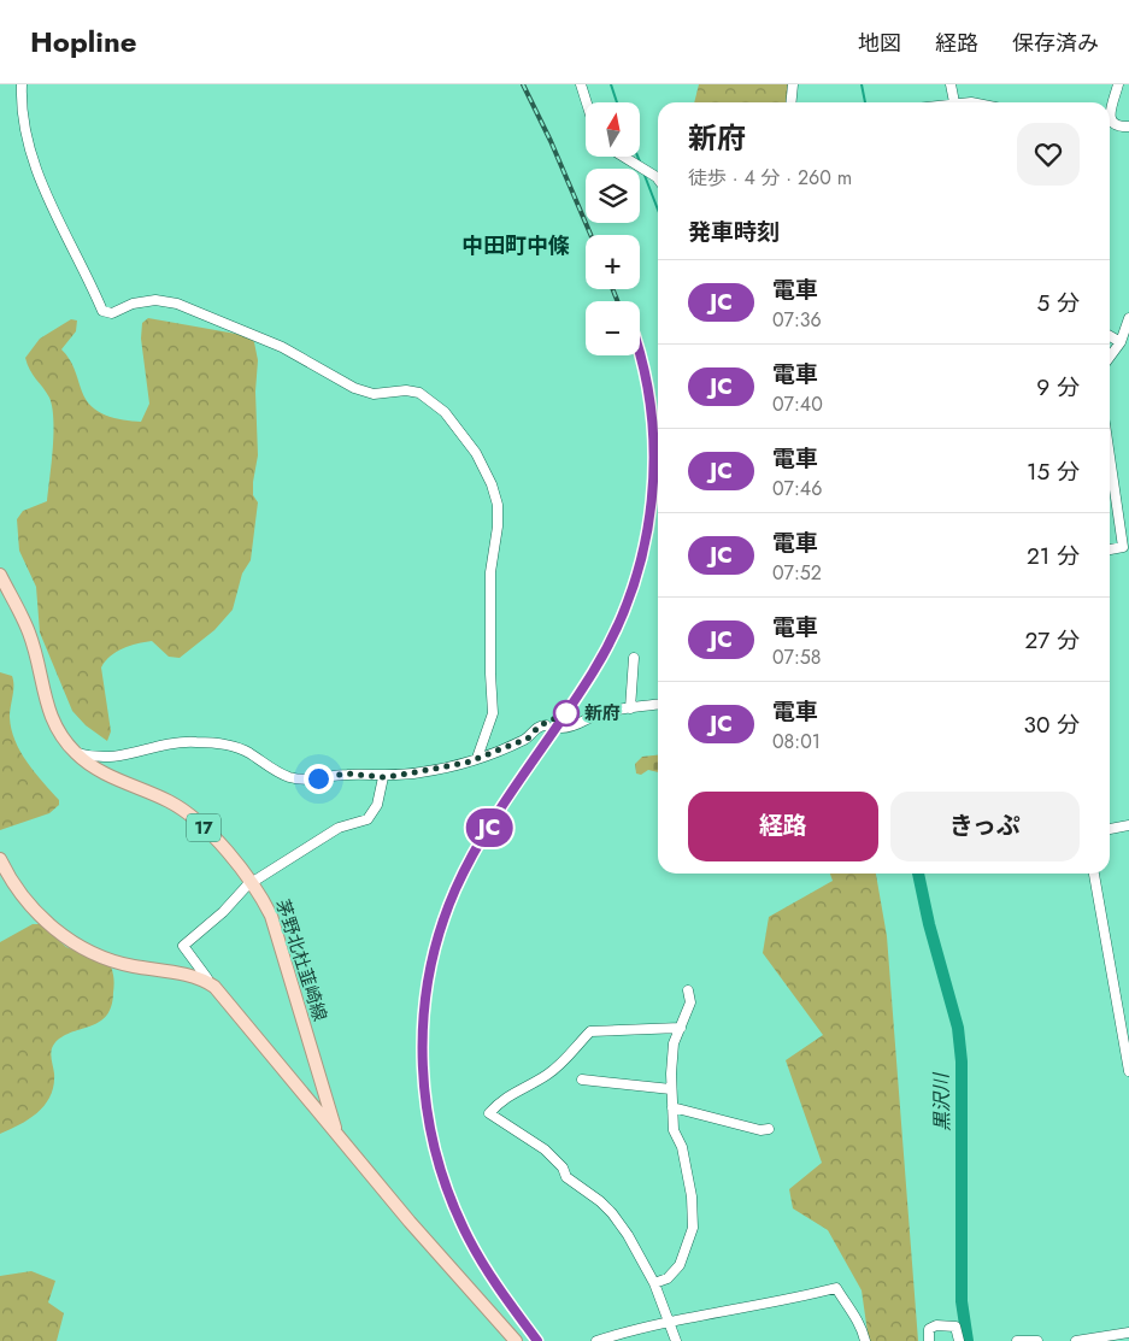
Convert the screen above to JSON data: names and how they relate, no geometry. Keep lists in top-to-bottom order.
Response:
{
  "streets": {
    "main road": ["17", "茅野北杜韮崎線"]
  },
  "districts": ["中田町中條"],
  "water": ["黒沢川"],
  "places": ["新府"],
  "north": "top",
  "page": {
    "header": "Hopline",
    "nav": ["地図", "経路", "保存済み"],
    "on_map": "JC",
    "map_buttons": ["+", "−"],
    "heading": [
      ["新府", "徒歩 · 4 分 · 260 m"],
      "発車時刻"
    ],
    "list": [
      {
        "mark": "JC",
        "name": "電車",
        "note": "07:36",
        "value": "5 分"
      },
      {
        "mark": "JC",
        "name": "電車",
        "note": "07:40",
        "value": "9 分"
      },
      {
        "mark": "JC",
        "name": "電車",
        "note": "07:46",
        "value": "15 分"
      },
      {
        "mark": "JC",
        "name": "電車",
        "note": "07:52",
        "value": "21 分"
      },
      {
        "mark": "JC",
        "name": "電車",
        "note": "07:58",
        "value": "27 分"
      },
      {
        "mark": "JC",
        "name": "電車",
        "note": "08:01",
        "value": "30 分"
      }
    ],
    "buttons": ["経路", "きっぷ"]
  }
}
